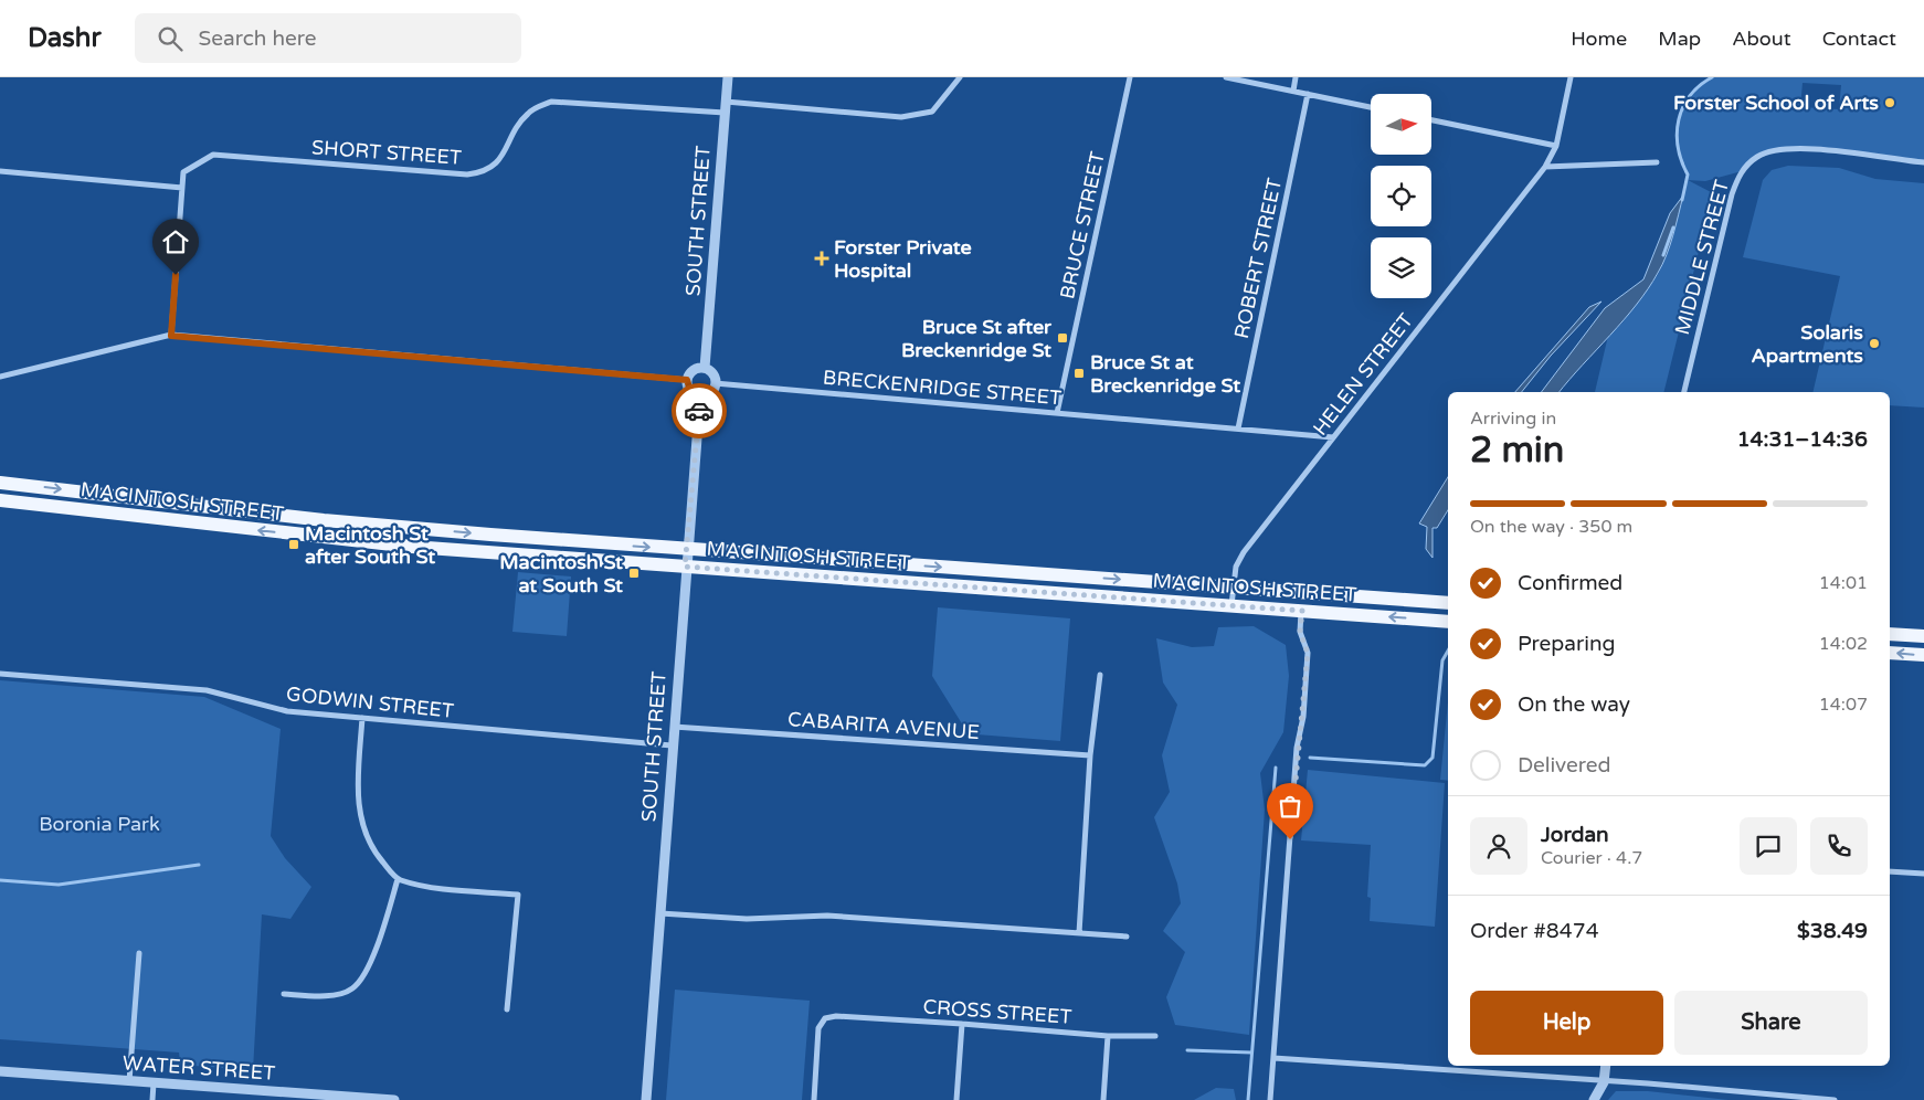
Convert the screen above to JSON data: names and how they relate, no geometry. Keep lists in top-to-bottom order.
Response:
{
  "streets": {
    "main road": ["MACINTOSH STREET"],
    "street": [
      "SHORT STREET",
      "SOUTH STREET",
      "BRUCE STREET",
      "MIDDLE STREET",
      "ROBERT STREET",
      "HELEN STREET",
      "BRECKENRIDGE STREET",
      "GODWIN STREET",
      "CABARITA AVENUE",
      "CROSS STREET",
      "WATER STREET"
    ]
  },
  "crossings": [
    ["SHORT STREET", "SOUTH STREET"],
    ["SOUTH STREET", "BRECKENRIDGE STREET"],
    ["SOUTH STREET", "MACINTOSH STREET"],
    ["SOUTH STREET", "GODWIN STREET"],
    ["SOUTH STREET", "CABARITA AVENUE"],
    ["BRUCE STREET", "BRECKENRIDGE STREET"],
    ["ROBERT STREET", "BRECKENRIDGE STREET"],
    ["HELEN STREET", "BRECKENRIDGE STREET"],
    ["HELEN STREET", "MACINTOSH STREET"]
  ],
  "parks": ["Boronia Park"],
  "places": {
    "other": ["Forster School of Arts", "Solaris Apartments"],
    "health": ["Forster Private Hospital"],
    "transit": [
      "Bruce St after Breckenridge St",
      "Bruce St at Breckenridge St",
      "Macintosh St after South St",
      "Macintosh St at South St"
    ]
  },
  "north": "right",
  "page": {
    "header": "Dashr",
    "search": "Search here",
    "nav": [
      "Home",
      "Map",
      "About",
      "Contact"
    ],
    "heading": ["2 min", "Arriving in", "14:31–14:36"],
    "panel": [
      "Jordan",
      "Courier · 4.7",
      "Order #8474",
      "$38.49"
    ],
    "bar": "On the way · 350 m",
    "list": [
      ["Confirmed", "14:01"],
      ["Preparing", "14:02"],
      ["On the way", "14:07"],
      "Delivered"
    ],
    "buttons": ["Help", "Share"]
  }
}
